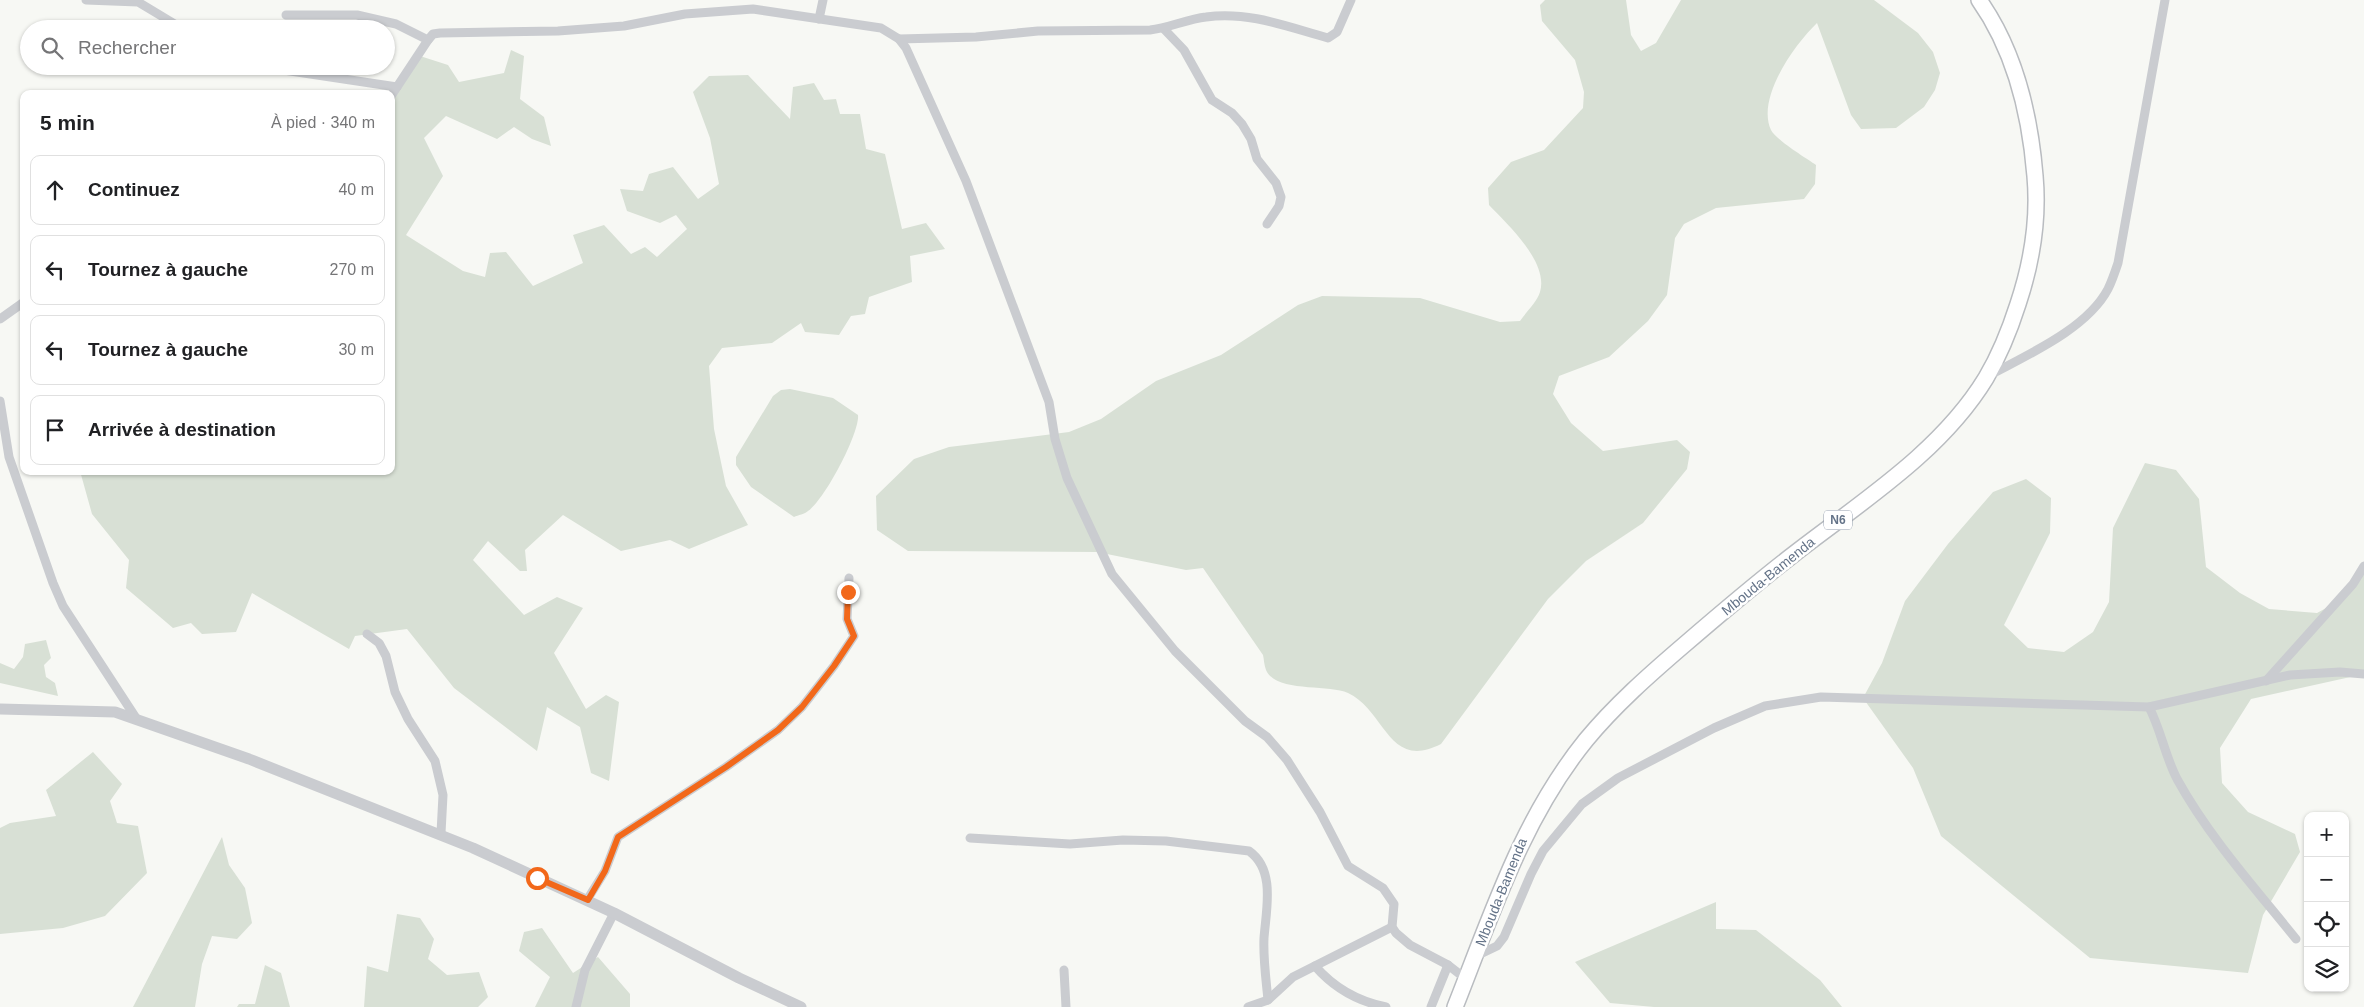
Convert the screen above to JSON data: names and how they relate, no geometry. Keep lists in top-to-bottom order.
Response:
{
  "streets": {
    "highway": ["N6", "Mbouda-Bamenda"]
  },
  "page": {
    "search": "Rechercher",
    "heading": ["5 min", "À pied · 340 m"],
    "list": [
      ["Continuez", "40 m"],
      ["Tournez à gauche", "270 m"],
      ["Tournez à gauche", "30 m"],
      "Arrivée à destination"
    ],
    "map_buttons": ["+", "−"]
  }
}
